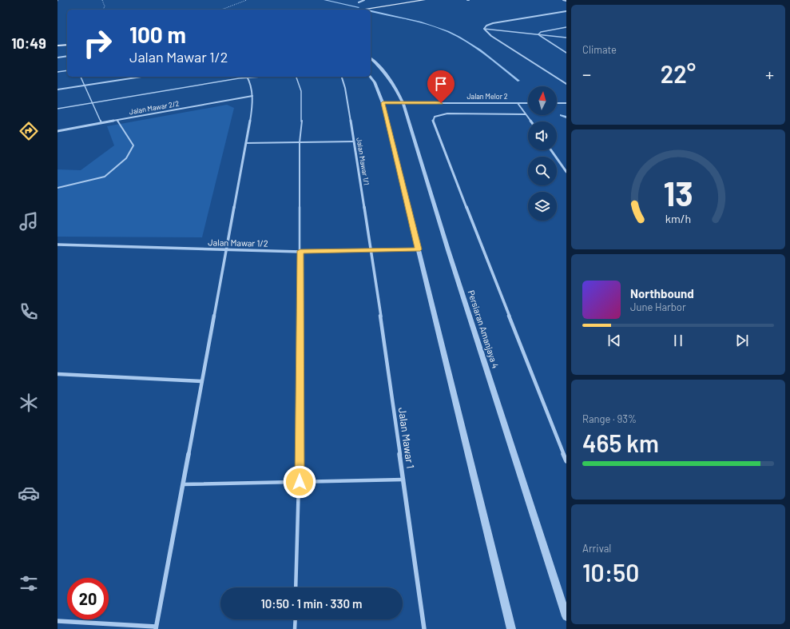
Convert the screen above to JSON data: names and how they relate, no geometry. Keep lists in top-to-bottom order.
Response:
{
  "streets": {
    "street": [
      "Jalan Melor 2",
      "Jalan Mawar 2/2",
      "Jalan Mawar 1/1",
      "Jalan Mawar 1/2",
      "Persiaran Amanjaya 4",
      "Jalan Mawar 1"
    ]
  },
  "crossings": [
    ["Jalan Melor 2", "Persiaran Amanjaya 4"],
    ["Jalan Mawar 1/1", "Jalan Mawar 1/2"],
    ["Jalan Mawar 1/1", "Jalan Mawar 1"],
    ["Jalan Mawar 1/2", "Jalan Mawar 1"]
  ],
  "north": "top",
  "page": {
    "tabs": "10:49",
    "tile": [
      "Climate",
      ["Range · 93%", "465 km"],
      ["Arrival", "10:50"]
    ],
    "turn": ["100 m", "Jalan Mawar 1/2"],
    "heat": ["−", "22°", "+"],
    "song": ["Northbound", "June Harbor"],
    "limit": "20",
    "trip": "10:50 · 1 min · 330 m",
    "gauge": ["13", "km/h"]
  }
}
